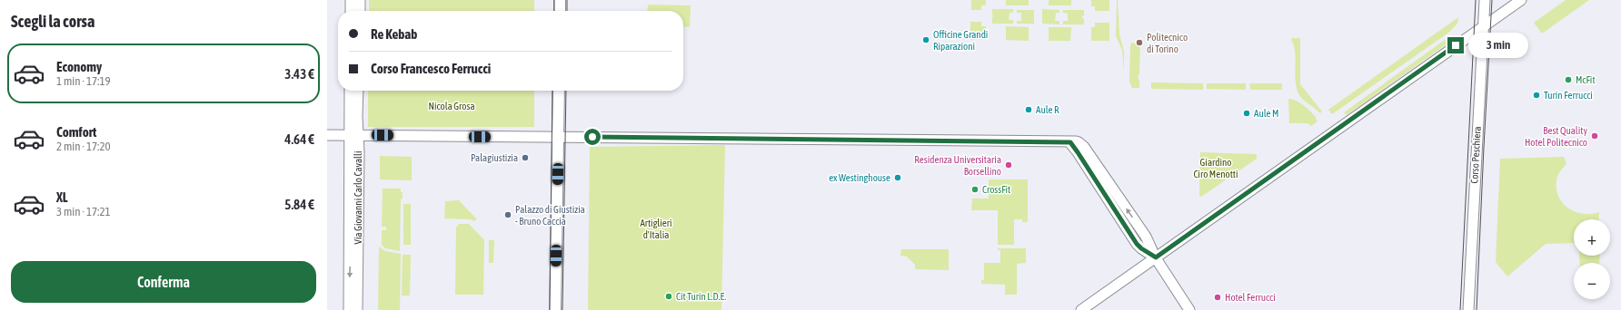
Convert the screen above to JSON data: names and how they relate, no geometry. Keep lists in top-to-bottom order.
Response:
{
  "streets": {
    "street": ["Corso Peschiera", "Via Giovanni Carlo Cavalli"]
  },
  "parks": ["Nicola Grosa", "Giardino Ciro Menotti", "Artiglieri d'Italia"],
  "places": [
    "Officine Grandi Riparazioni",
    "Politecnico di Torino",
    "McFit",
    "Turin Ferrucci",
    "Aule R",
    "Aule M",
    "Best Quality Hotel Politecnico",
    "Palagiustizia",
    "Residenza Universitaria Borsellino",
    "ex Westinghouse",
    "CrossFit",
    "Palazzo di Giustizia - Bruno Caccia",
    "Cit Turin L.D.E.",
    "Hotel Ferrucci"
  ],
  "page": {
    "heading": "Scegli la corsa",
    "banner": ["Re Kebab", "Corso Francesco Ferrucci"],
    "bubble": "3 min",
    "list": [
      {
        "name": "Economy",
        "note": "1 min · 17:19",
        "value": "3.43 €"
      },
      {
        "name": "Comfort",
        "note": "2 min · 17:20",
        "value": "4.64 €"
      },
      {
        "name": "XL",
        "note": "3 min · 17:21",
        "value": "5.84 €"
      }
    ],
    "map_buttons": ["+", "−"],
    "buttons": "Conferma"
  }
}
